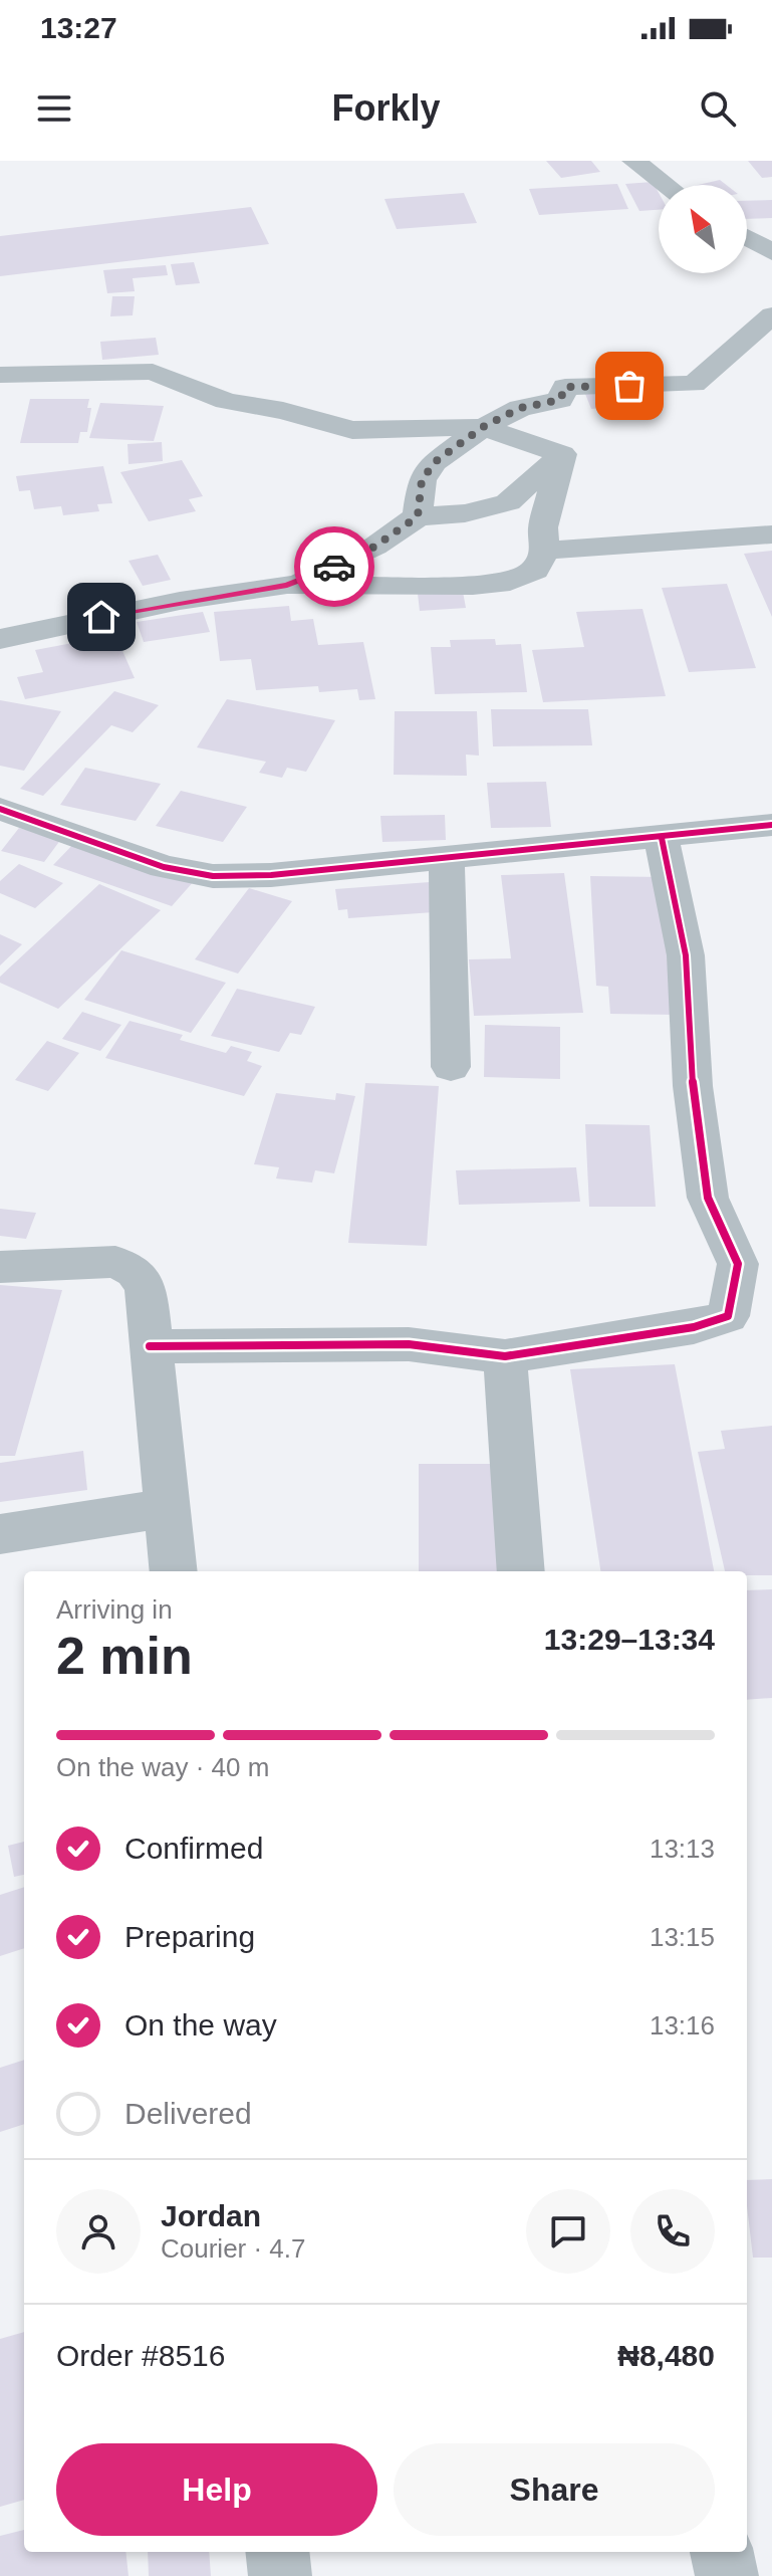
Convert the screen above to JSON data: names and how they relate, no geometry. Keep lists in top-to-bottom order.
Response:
{
  "north": "top left",
  "page": {
    "status": "13:27",
    "header": "Forkly",
    "heading": ["2 min", "Arriving in", "13:29–13:34"],
    "panel": [
      "Jordan",
      "Courier · 4.7",
      "Order #8516",
      "₦8,480"
    ],
    "bar": "On the way · 40 m",
    "list": [
      ["Confirmed", "13:13"],
      ["Preparing", "13:15"],
      ["On the way", "13:16"],
      "Delivered"
    ],
    "buttons": ["Help", "Share"]
  }
}
